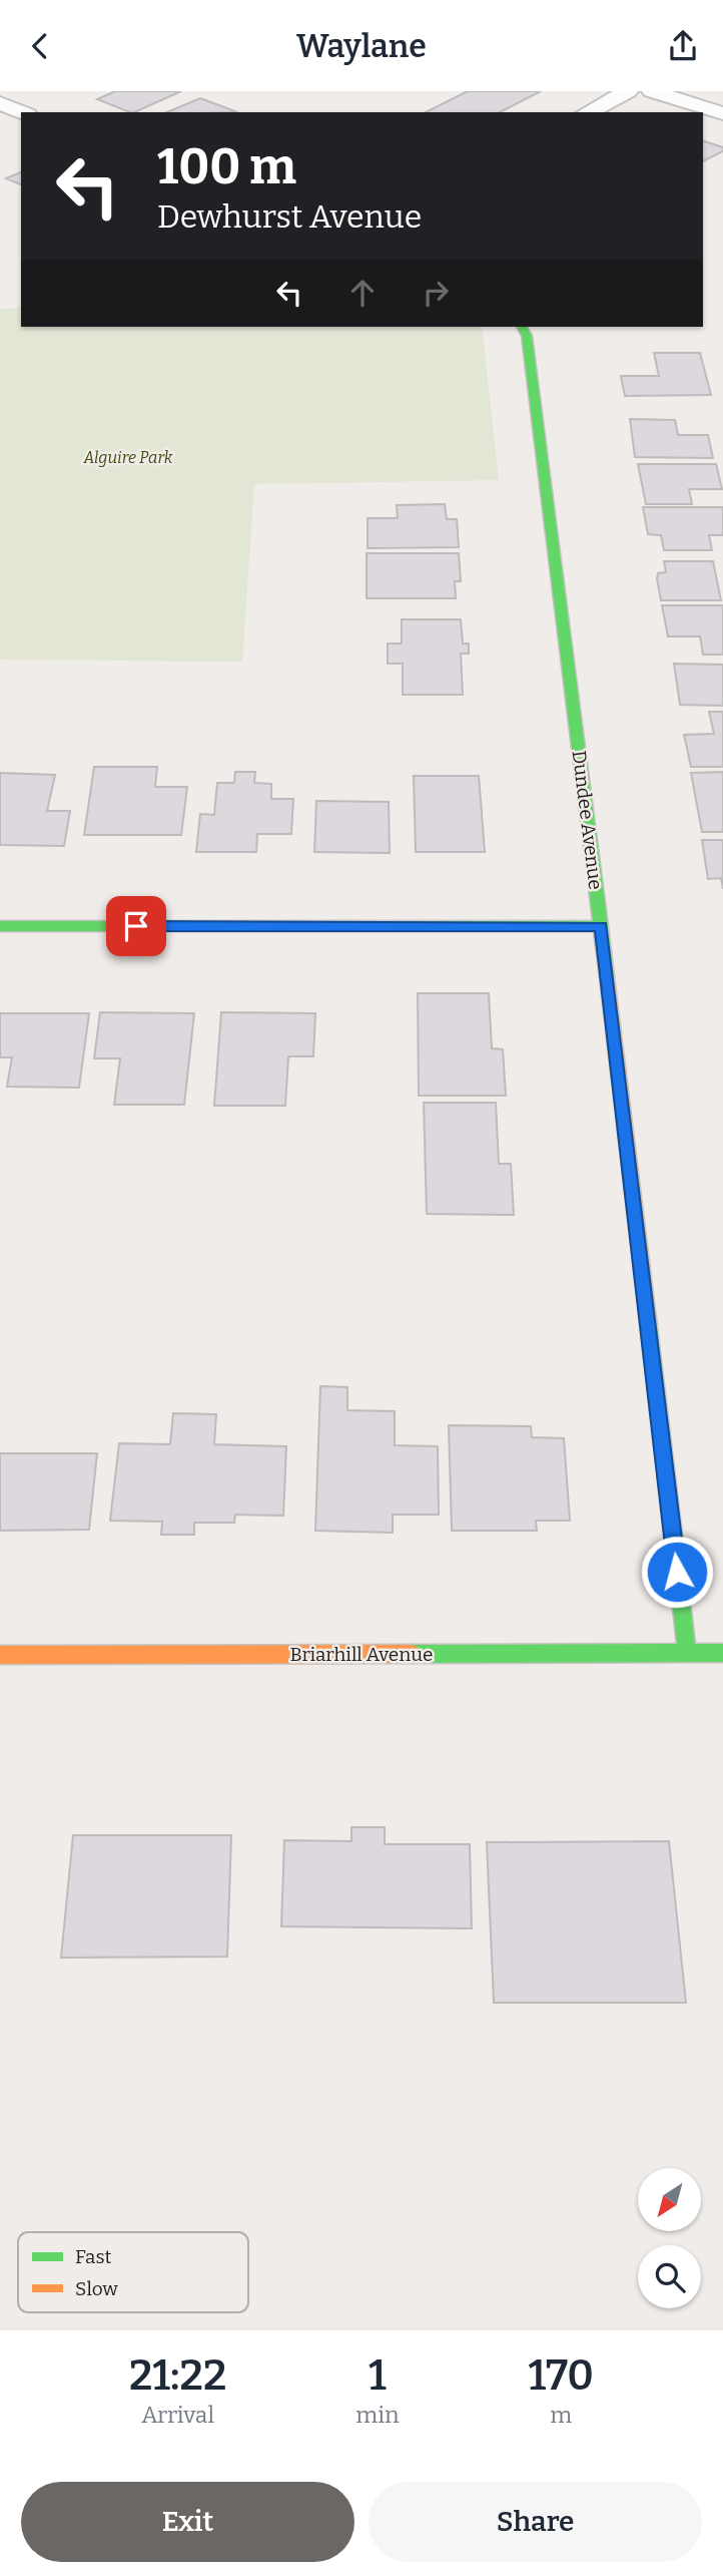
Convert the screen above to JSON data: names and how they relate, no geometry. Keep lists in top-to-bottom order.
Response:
{
  "streets": {
    "street": ["Dundee Avenue", "Briarhill Avenue"]
  },
  "crossings": [
    ["Dundee Avenue", "Briarhill Avenue"]
  ],
  "parks": ["Alguire Park"],
  "legend": ["Fast", "Slow"],
  "north": "bottom left",
  "page": {
    "header": "Waylane",
    "turn": ["100 m", "Dewhurst Avenue"],
    "eta": [
      "21:22",
      "Arrival",
      "1",
      "min",
      "170",
      "m"
    ],
    "buttons": ["Exit", "Share"]
  }
}
